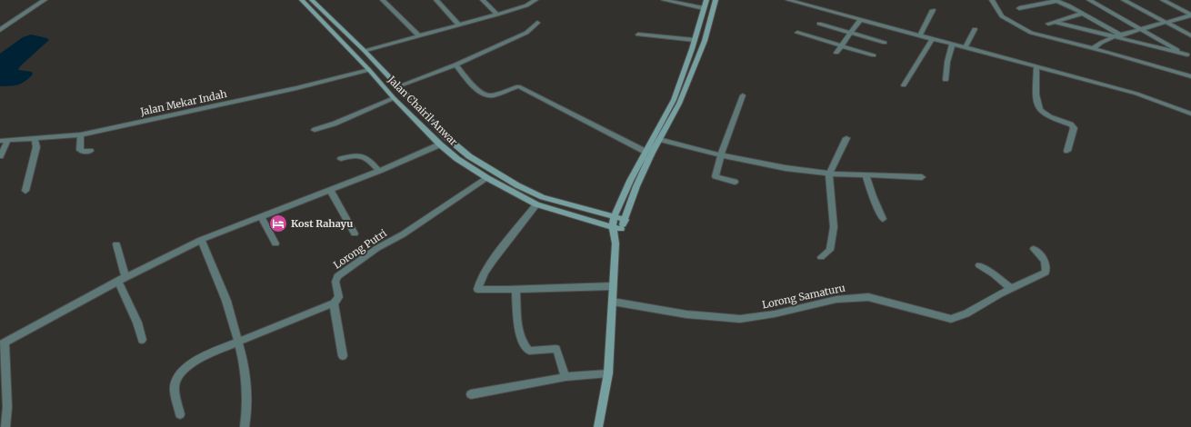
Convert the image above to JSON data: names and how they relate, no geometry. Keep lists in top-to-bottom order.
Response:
{
  "streets": {
    "main road": ["Jalan Chairil Anwar"],
    "street": ["Jalan Mekar Indah", "Lorong Putri", "Lorong Samaturu"]
  },
  "crossings": [
    ["Jalan Mekar Indah", "Jalan Chairil Anwar"],
    ["Jalan Chairil Anwar", "Lorong Putri"]
  ],
  "places": {
    "hotel": ["Kost Rahayu"]
  }
}
